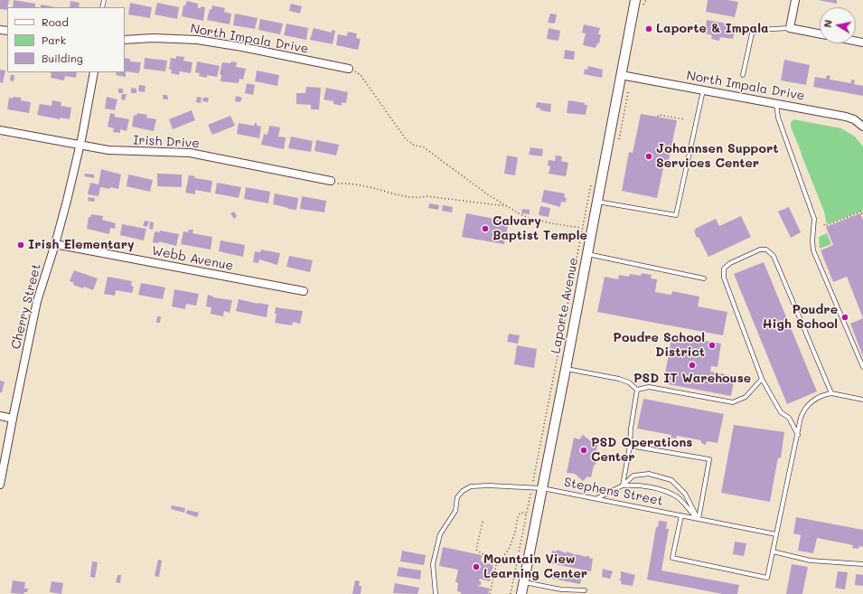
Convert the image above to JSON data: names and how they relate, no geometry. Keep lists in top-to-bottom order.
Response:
{
  "streets": {
    "street": [
      "North Impala Drive",
      "Irish Drive",
      "Webb Avenue",
      "Laporte Avenue",
      "Cherry Street"
    ],
    "lane": ["Stephens Street"]
  },
  "crossings": [
    ["North Impala Drive", "Laporte Avenue"],
    ["Irish Drive", "Cherry Street"],
    ["Webb Avenue", "Cherry Street"],
    ["Laporte Avenue", "Stephens Street"]
  ],
  "places": [
    "Laporte & Impala",
    "Johannsen Support Services Center",
    "Calvary Baptist Temple",
    "Irish Elementary",
    "Poudre High School",
    "Poudre School District",
    "PSD IT Warehouse",
    "PSD Operations Center",
    "Mountain View Learning Center"
  ],
  "legend": ["Road", "Park", "Building"],
  "north": "left"
}
